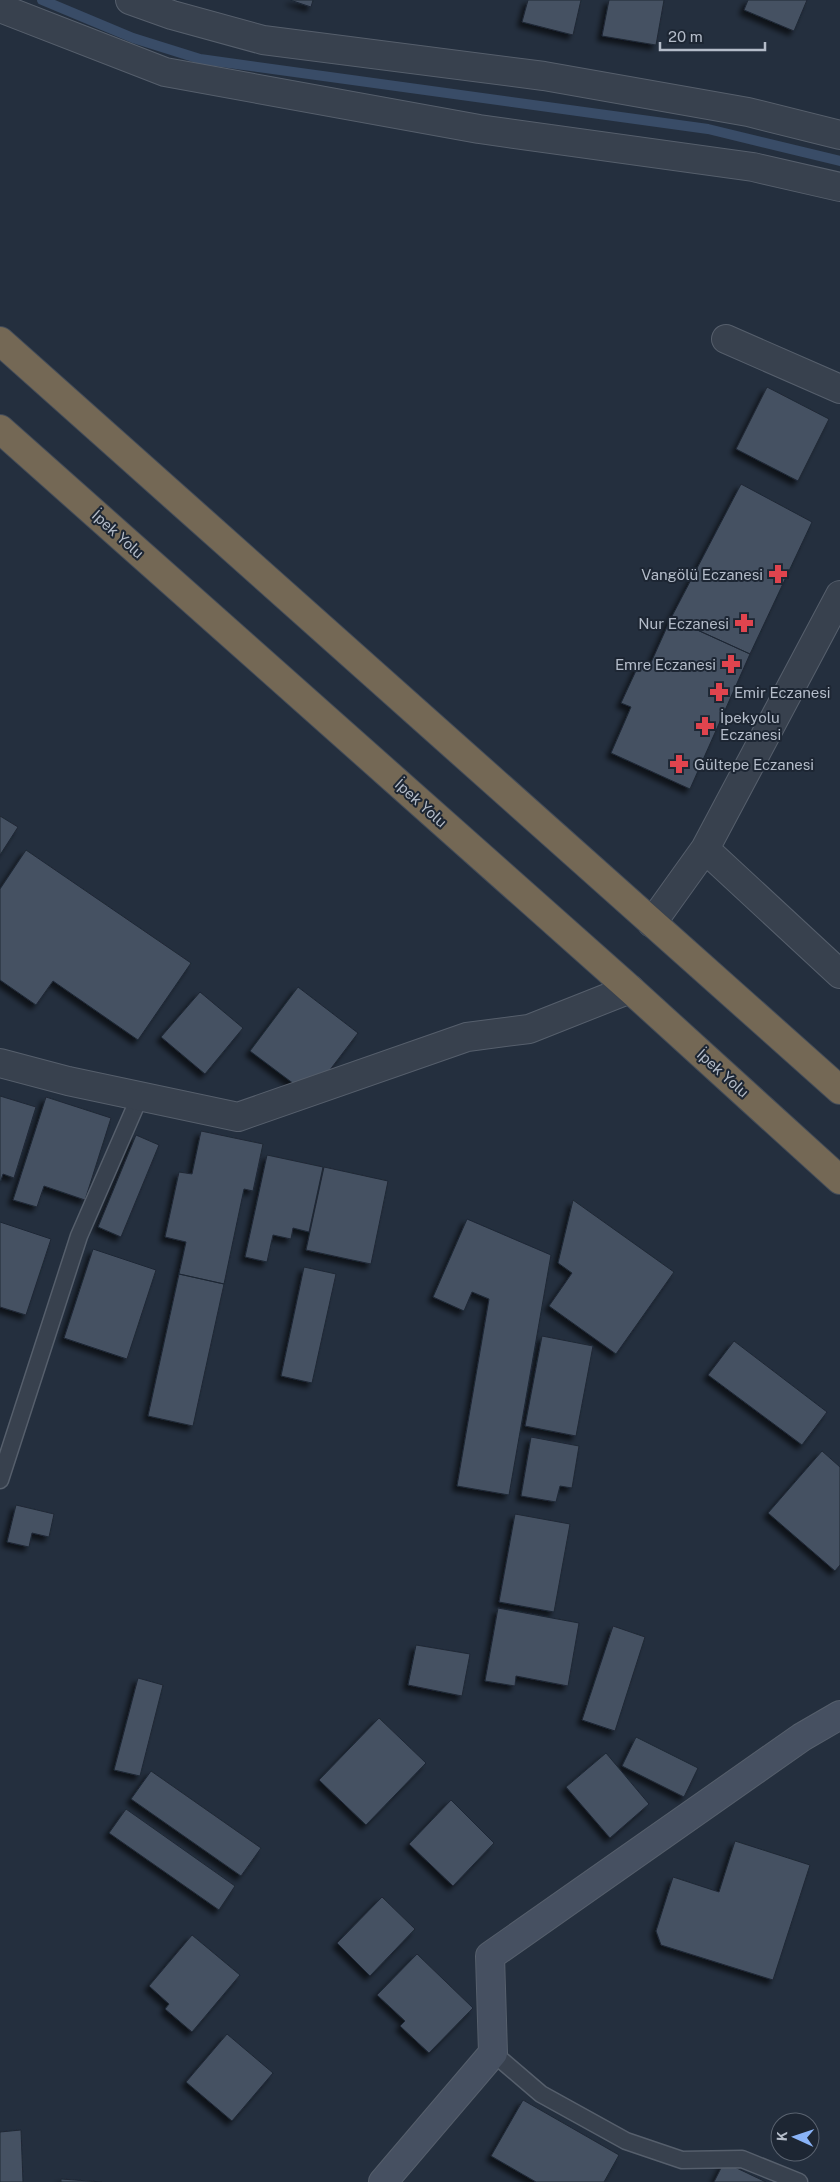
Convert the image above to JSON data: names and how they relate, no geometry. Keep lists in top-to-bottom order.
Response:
{
  "streets": {
    "highway": ["İpek Yolu"]
  },
  "places": {
    "pharmacy": [
      "Vangölü Eczanesi",
      "Nur Eczanesi",
      "Emre Eczanesi",
      "Emir Eczanesi",
      "İpekyolu Eczanesi",
      "Gültepe Eczanesi"
    ]
  },
  "scale_bar": "20 m",
  "north": "left"
}
